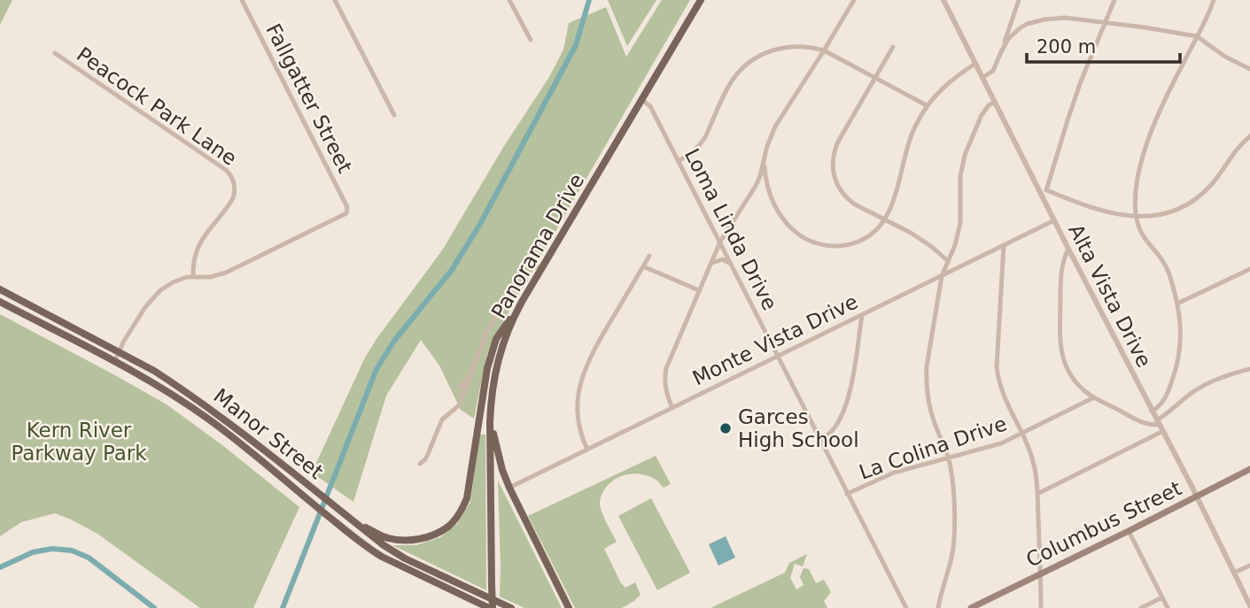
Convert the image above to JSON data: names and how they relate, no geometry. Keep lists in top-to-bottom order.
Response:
{
  "streets": {
    "main road": ["Panorama Drive", "Manor Street", "Columbus Street"],
    "street": [
      "Fallgatter Street",
      "Peacock Park Lane",
      "Loma Linda Drive",
      "Alta Vista Drive",
      "Monte Vista Drive",
      "La Colina Drive"
    ]
  },
  "crossings": [
    ["Fallgatter Street", "Peacock Park Lane"],
    ["Loma Linda Drive", "Panorama Drive"],
    ["Loma Linda Drive", "Monte Vista Drive"],
    ["Loma Linda Drive", "La Colina Drive"],
    ["Panorama Drive", "Manor Street"],
    ["Alta Vista Drive", "Monte Vista Drive"],
    ["Alta Vista Drive", "Columbus Street"]
  ],
  "parks": ["Kern River Parkway Park"],
  "places": ["Garces High School"],
  "scale_bar": "200 m"
}
